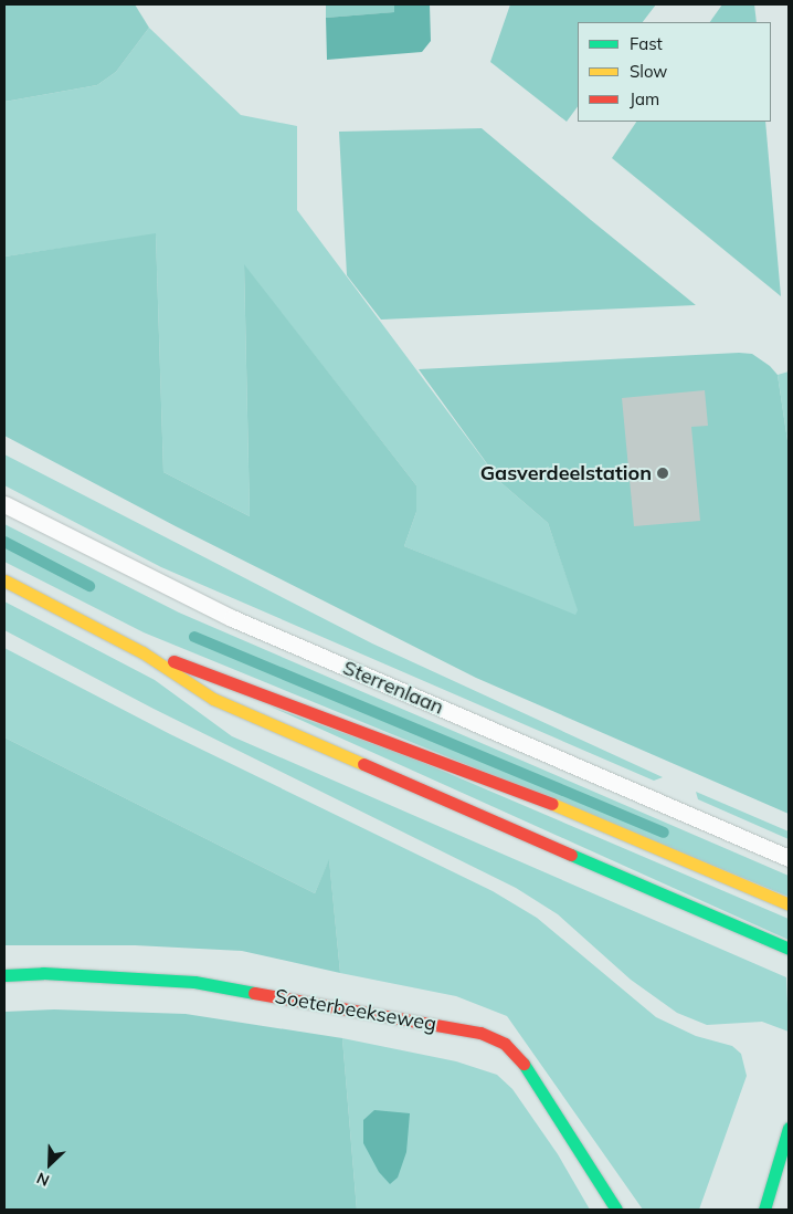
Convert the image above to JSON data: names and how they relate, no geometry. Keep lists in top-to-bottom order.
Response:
{
  "streets": {
    "main road": ["Soeterbeekseweg"],
    "lane": ["Sterrenlaan"]
  },
  "places": ["Gasverdeelstation"],
  "legend": ["Fast", "Slow", "Jam"],
  "north": "bottom left"
}
